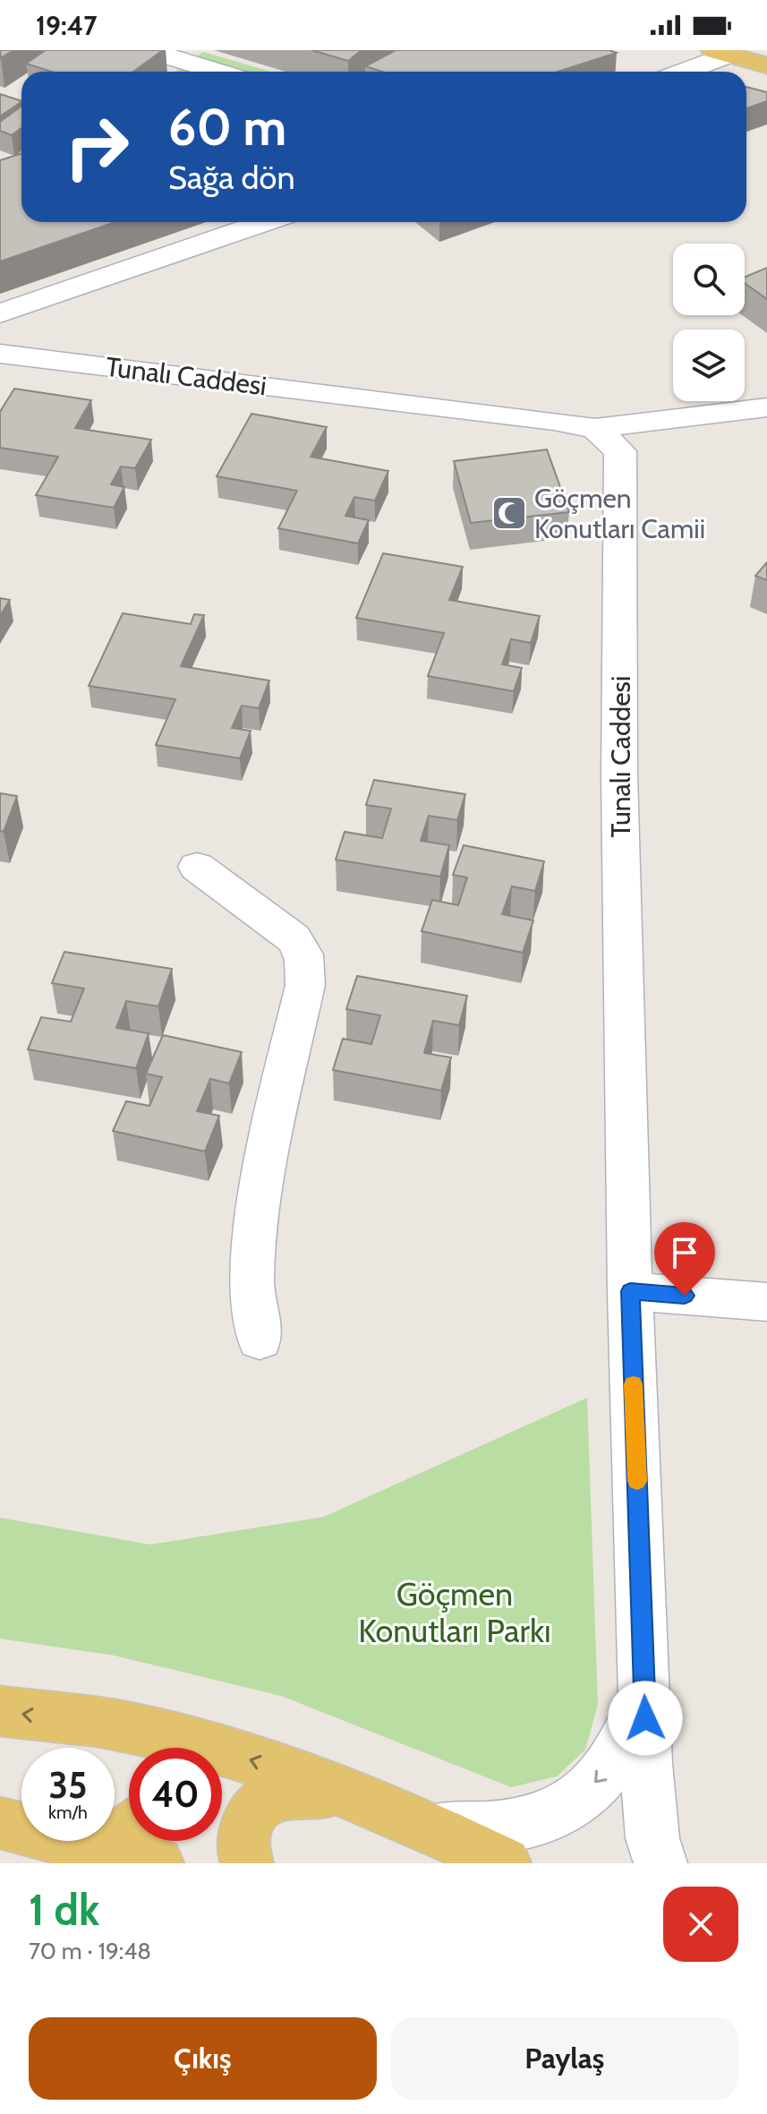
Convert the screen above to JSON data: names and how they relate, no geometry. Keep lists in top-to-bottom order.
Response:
{
  "streets": {
    "street": ["Tunalı Caddesi"]
  },
  "parks": ["Göçmen Konutları Parkı"],
  "places": {
    "mosque": ["Göçmen Konutları Camii"]
  },
  "page": {
    "status": "19:47",
    "turn": ["60 m", "Sağa dön"],
    "speed": "35 km/h",
    "limit": "40",
    "heading": ["1 dk", "70 m · 19:48"],
    "buttons": ["Çıkış", "Paylaş"]
  }
}
